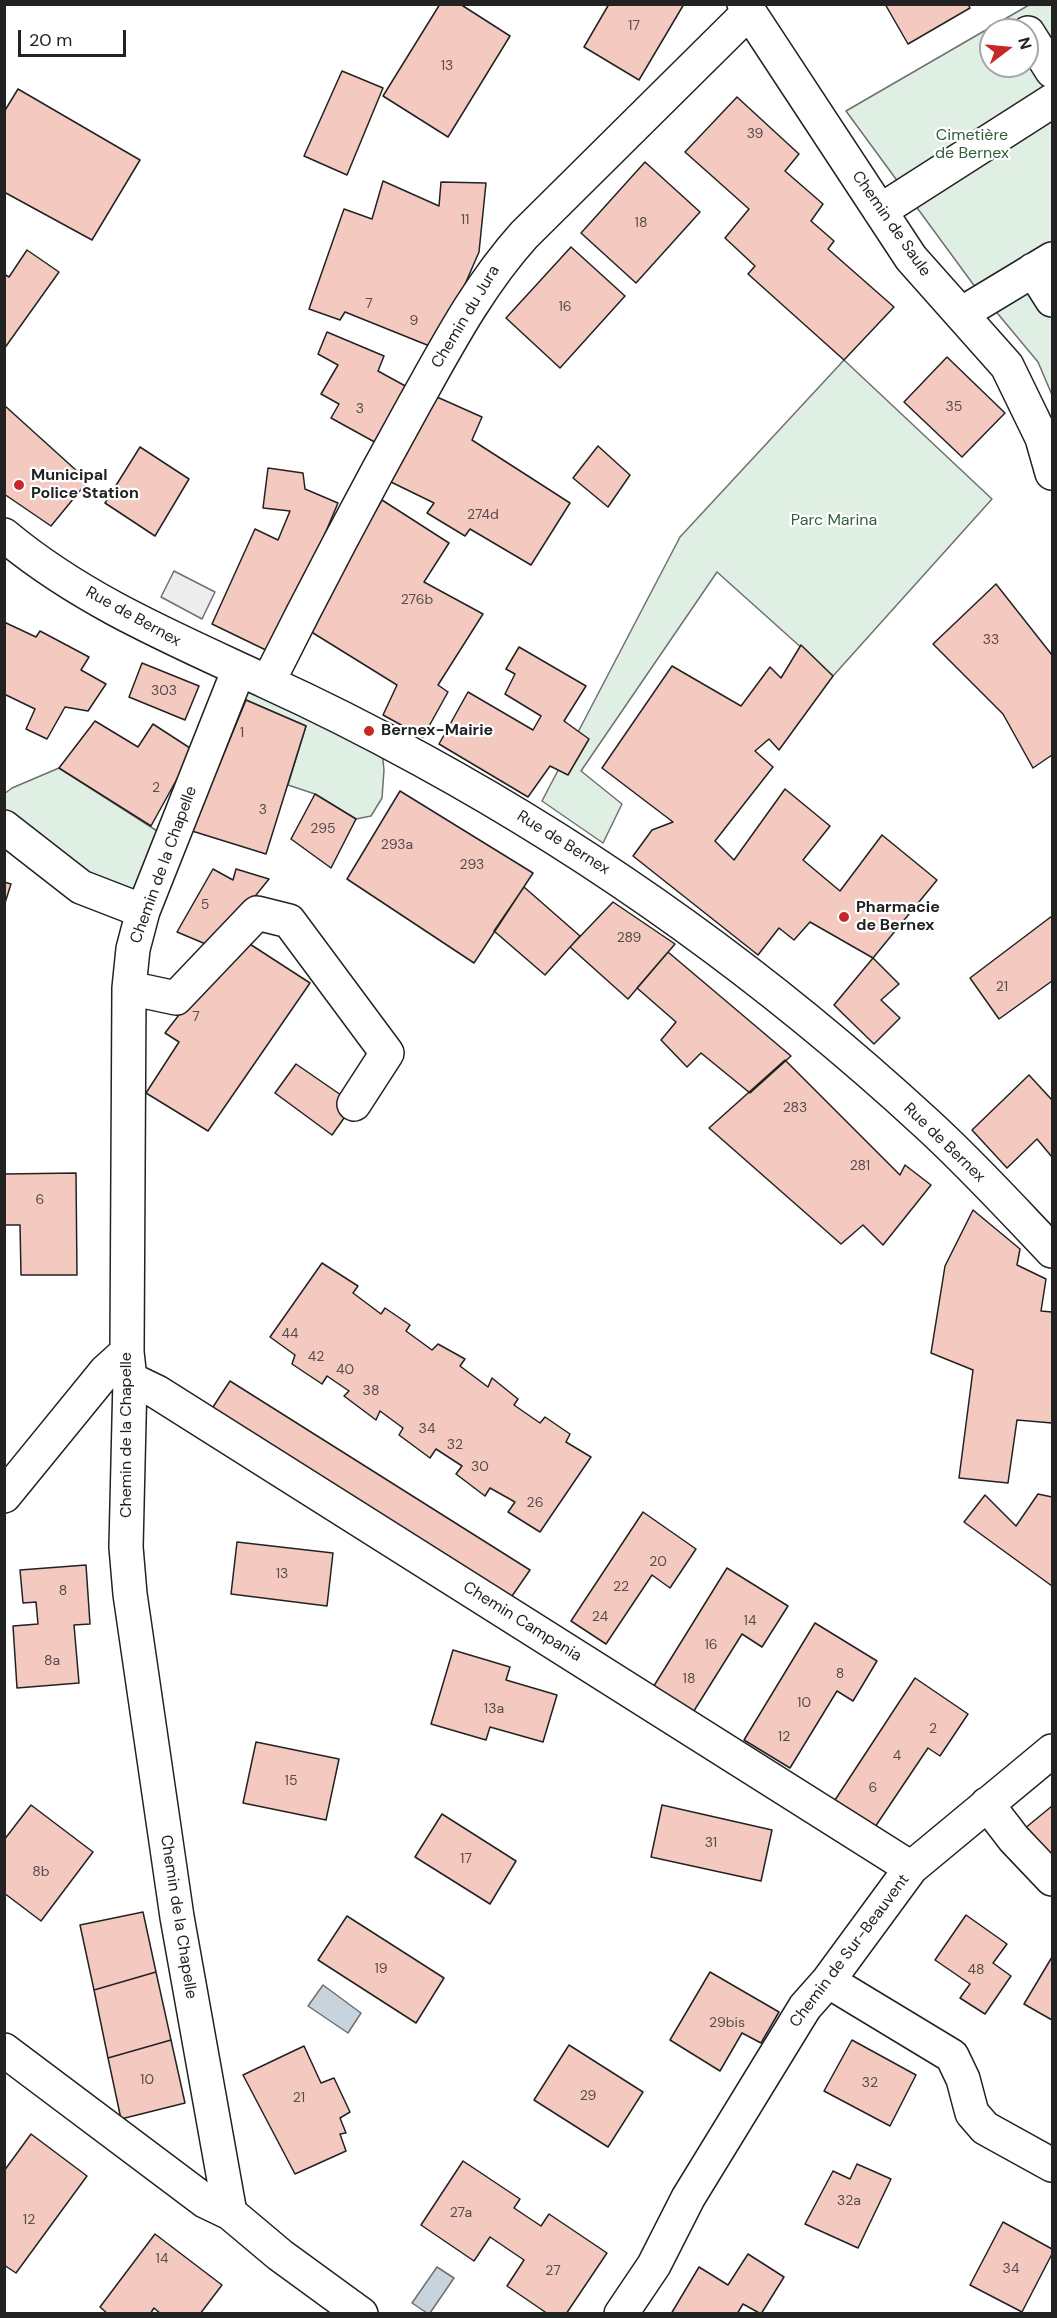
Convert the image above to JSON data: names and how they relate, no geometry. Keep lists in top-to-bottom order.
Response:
{
  "streets": {
    "street": [
      "Chemin de Saule",
      "Chemin du Jura",
      "Rue de Bernex",
      "Chemin de la Chapelle",
      "Chemin Campania",
      "Chemin de Sur-Beauvent"
    ]
  },
  "crossings": [
    ["Chemin de Saule", "Chemin du Jura"],
    ["Chemin du Jura", "Rue de Bernex"],
    ["Chemin du Jura", "Chemin de la Chapelle"],
    ["Rue de Bernex", "Chemin de la Chapelle"],
    ["Chemin de la Chapelle", "Chemin Campania"],
    ["Chemin Campania", "Chemin de Sur-Beauvent"]
  ],
  "parks": ["Cimetière de Bernex", "Parc Marina"],
  "places": ["Municipal Police Station", "Bernex-Mairie", "Pharmacie de Bernex"],
  "house_numbers": [
    "17",
    "13",
    "39",
    "11",
    "18",
    "7",
    "16",
    "9",
    "35",
    "3",
    "274d",
    "276b",
    "33",
    "303",
    "1",
    "2",
    "3",
    "295",
    "293a",
    "293",
    "5",
    "289",
    "21",
    "7",
    "283",
    "281",
    "6",
    "44",
    "42",
    "40",
    "38",
    "34",
    "32",
    "30",
    "26",
    "20",
    "13",
    "22",
    "8",
    "24",
    "14",
    "16",
    "8a",
    "8",
    "18",
    "10",
    "13a",
    "2",
    "12",
    "4",
    "15",
    "6",
    "31",
    "17",
    "8b",
    "19",
    "48",
    "29bis",
    "10",
    "32",
    "29",
    "21",
    "32a",
    "27a",
    "12",
    "14",
    "34",
    "27"
  ],
  "scale_bar": "20 m",
  "north": "right"
}
